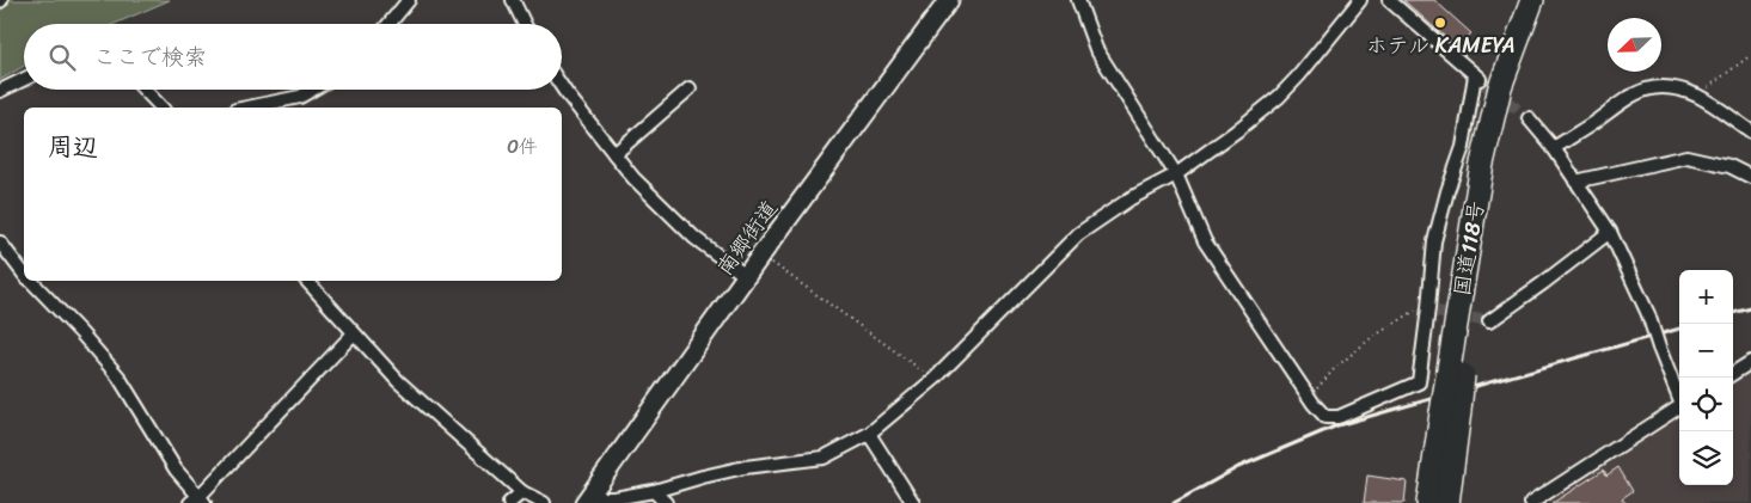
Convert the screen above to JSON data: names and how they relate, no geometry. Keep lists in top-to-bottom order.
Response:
{
  "streets": {
    "highway": ["国道118号"],
    "street": ["南郷街道"]
  },
  "places": ["ホテル KAMEYA"],
  "north": "bottom left",
  "page": {
    "search": "ここで検索",
    "heading": ["周辺", "0件"],
    "map_buttons": ["+", "−"]
  }
}
